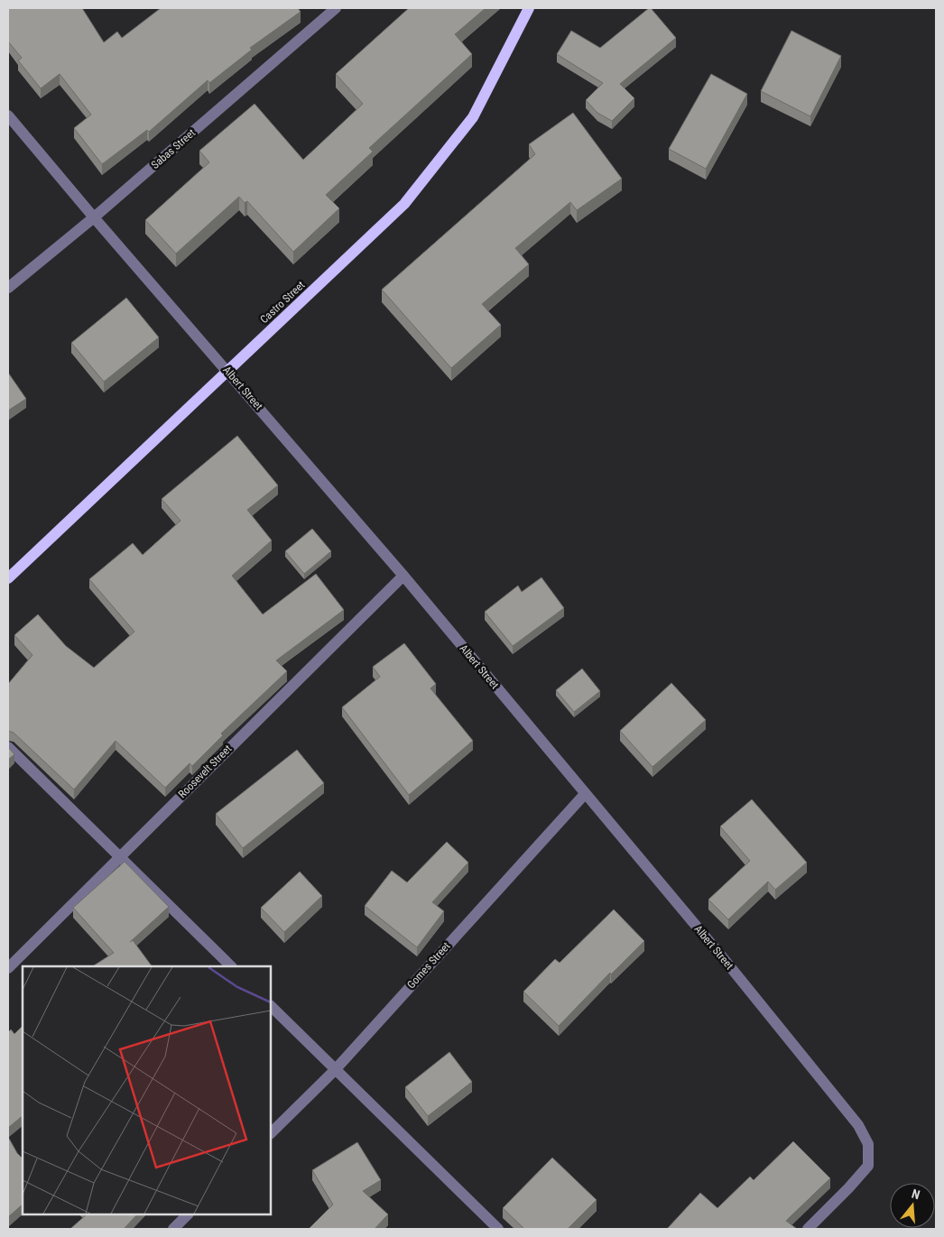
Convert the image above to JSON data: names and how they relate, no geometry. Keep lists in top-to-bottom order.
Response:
{
  "streets": {
    "main road": ["Castro Street"],
    "street": [
      "Sabas Street",
      "Albert Street",
      "Roosevelt Street",
      "Gomes Street"
    ]
  },
  "crossings": [
    ["Sabas Street", "Albert Street"],
    ["Castro Street", "Albert Street"],
    ["Albert Street", "Roosevelt Street"],
    ["Albert Street", "Gomes Street"]
  ],
  "north": "top"
}
